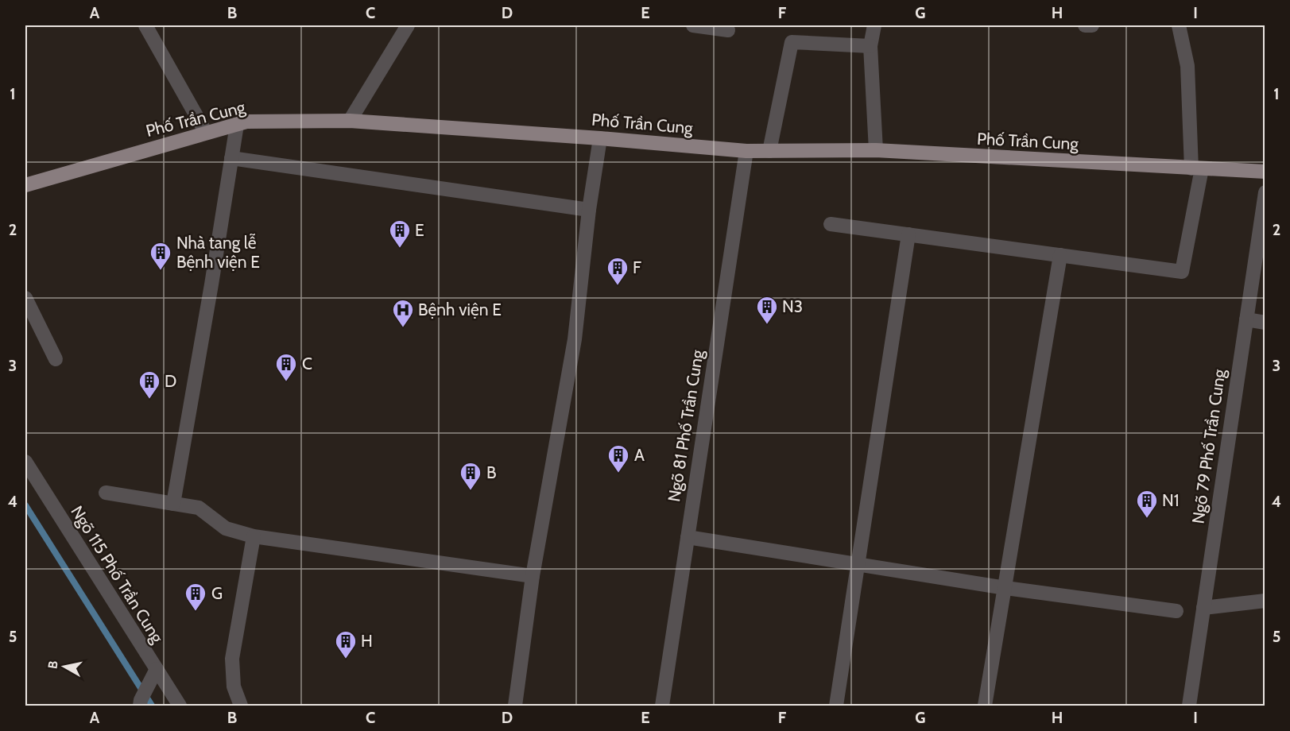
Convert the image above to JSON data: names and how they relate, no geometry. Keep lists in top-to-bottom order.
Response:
{
  "streets": {
    "main road": ["Phố Trần Cung"],
    "street": ["Ngõ 81 Phố Trần Cung", "Ngõ 79 Phố Trần Cung", "Ngõ 115 Phố Trần Cung"]
  },
  "crossings": [
    ["Phố Trần Cung", "Ngõ 81 Phố Trần Cung"]
  ],
  "places": {
    "building": [
      "E",
      "Nhà tang lễ Bệnh viện E",
      "F",
      "N3",
      "C",
      "D",
      "A",
      "B",
      "N1",
      "G",
      "H"
    ],
    "hospital": ["Bệnh viện E"]
  },
  "north": "left",
  "grid": {
    "columns": [
      "A",
      "B",
      "C",
      "D",
      "E",
      "F",
      "G",
      "H",
      "I"
    ],
    "rows": [
      "1",
      "2",
      "3",
      "4",
      "5"
    ]
  }
}
